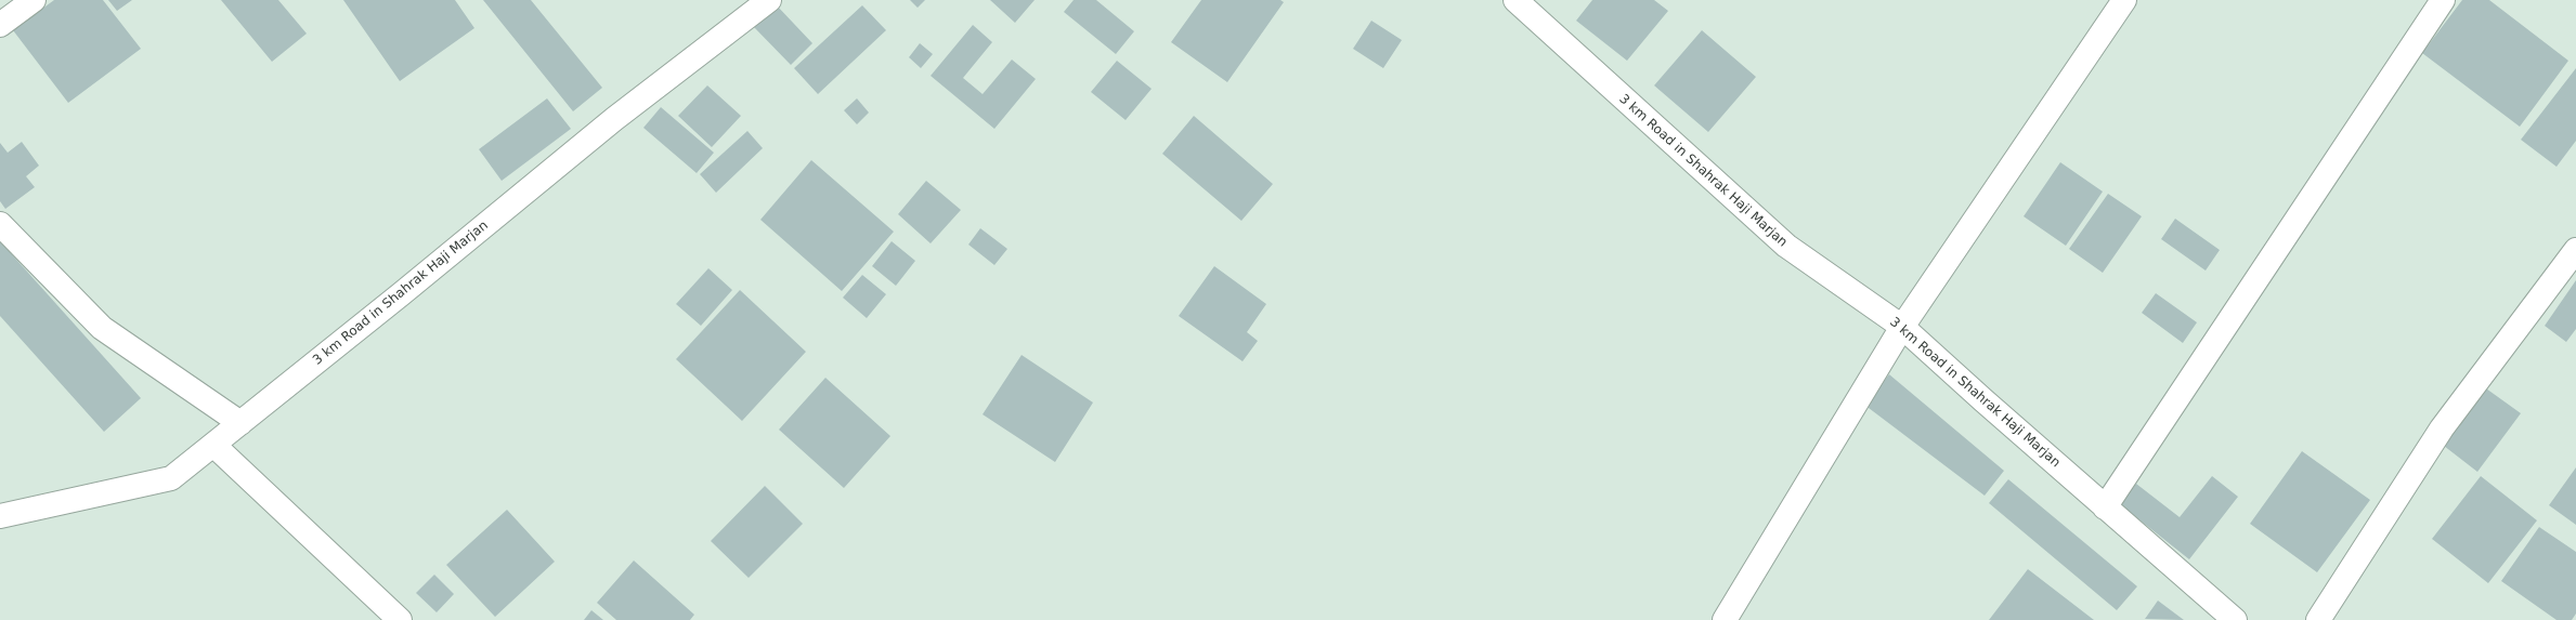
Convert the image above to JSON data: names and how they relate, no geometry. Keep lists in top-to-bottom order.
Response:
{
  "streets": {
    "street": ["3 km Road in Shahrak Haji Marjan"]
  }
}
